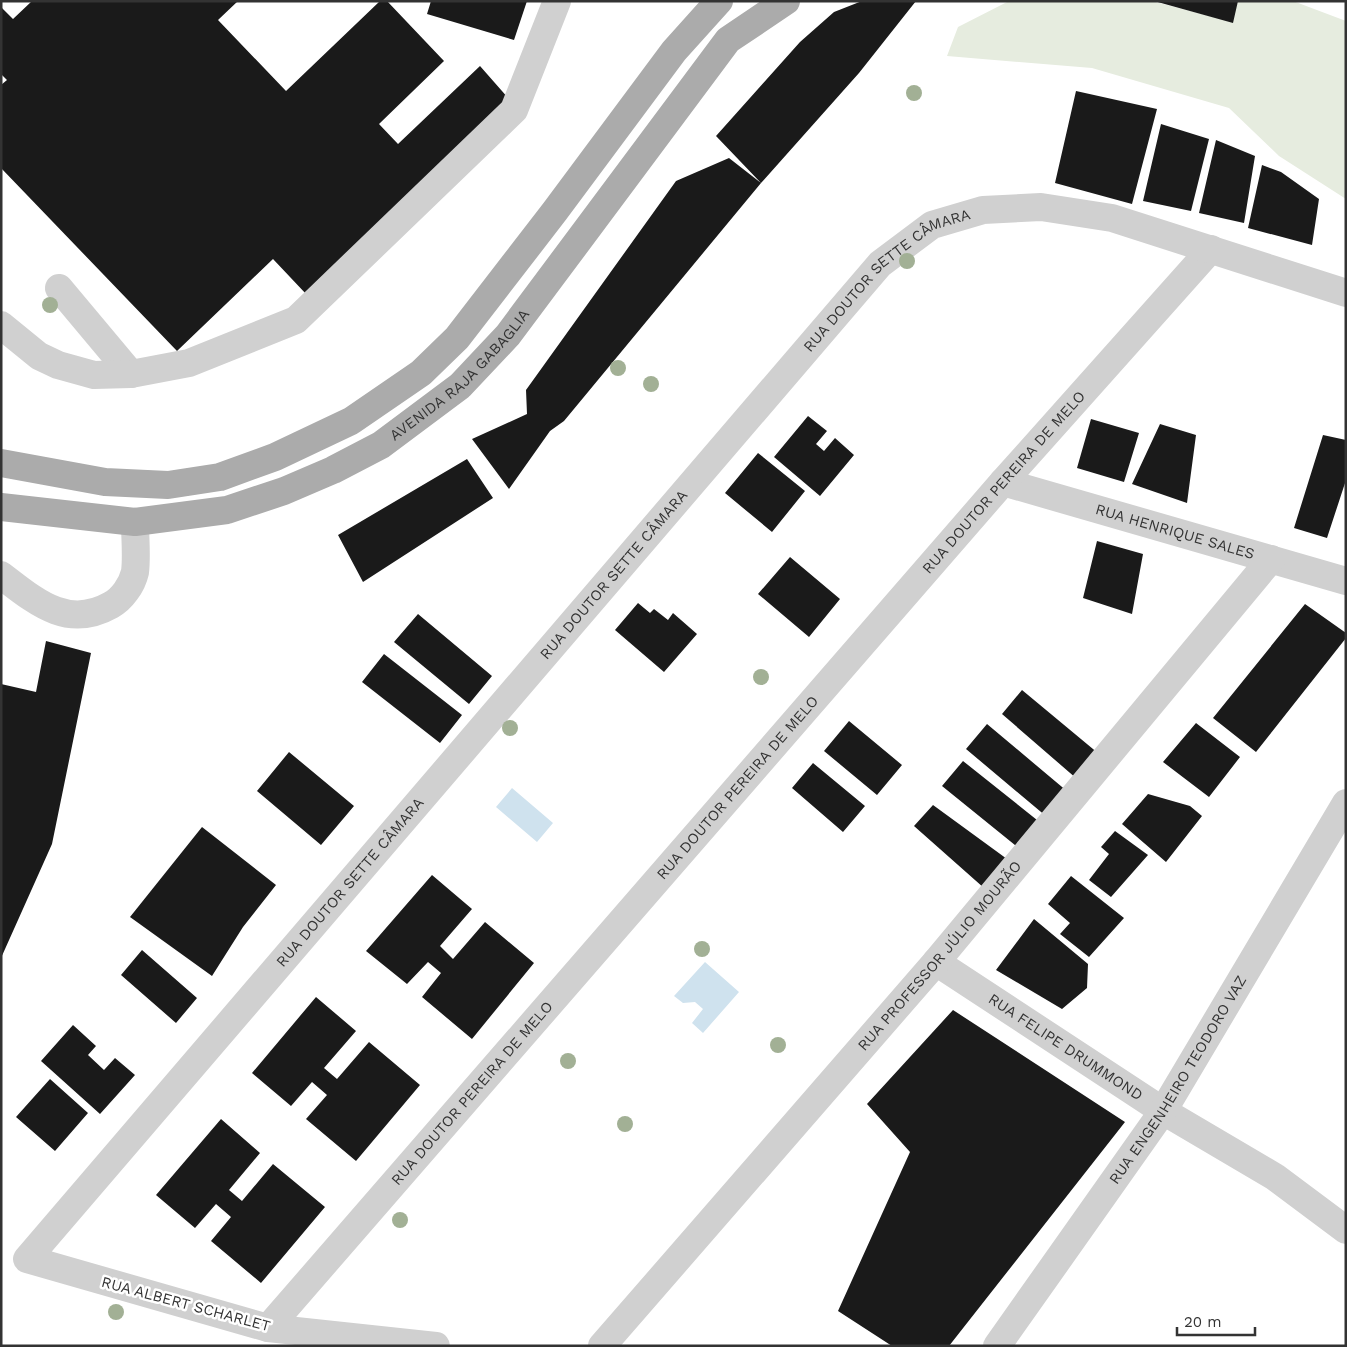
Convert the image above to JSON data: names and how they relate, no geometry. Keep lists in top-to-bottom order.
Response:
{
  "streets": {
    "main road": ["AVENIDA RAJA GABAGLIA"],
    "street": [
      "RUA DOUTOR SETTE CÂMARA",
      "RUA DOUTOR PEREIRA DE MELO",
      "RUA HENRIQUE SALES",
      "RUA PROFESSOR JÚLIO MOURÃO",
      "RUA FELIPE DRUMMOND",
      "RUA ENGENHEIRO TEODORO VAZ",
      "RUA ALBERT SCHARLET"
    ]
  },
  "crossings": [
    ["RUA DOUTOR SETTE CÂMARA", "RUA DOUTOR PEREIRA DE MELO"],
    ["RUA DOUTOR SETTE CÂMARA", "RUA ALBERT SCHARLET"],
    ["RUA DOUTOR PEREIRA DE MELO", "RUA HENRIQUE SALES"],
    ["RUA DOUTOR PEREIRA DE MELO", "RUA ALBERT SCHARLET"],
    ["RUA HENRIQUE SALES", "RUA PROFESSOR JÚLIO MOURÃO"],
    ["RUA PROFESSOR JÚLIO MOURÃO", "RUA FELIPE DRUMMOND"],
    ["RUA FELIPE DRUMMOND", "RUA ENGENHEIRO TEODORO VAZ"]
  ],
  "scale_bar": "20 m"
}
